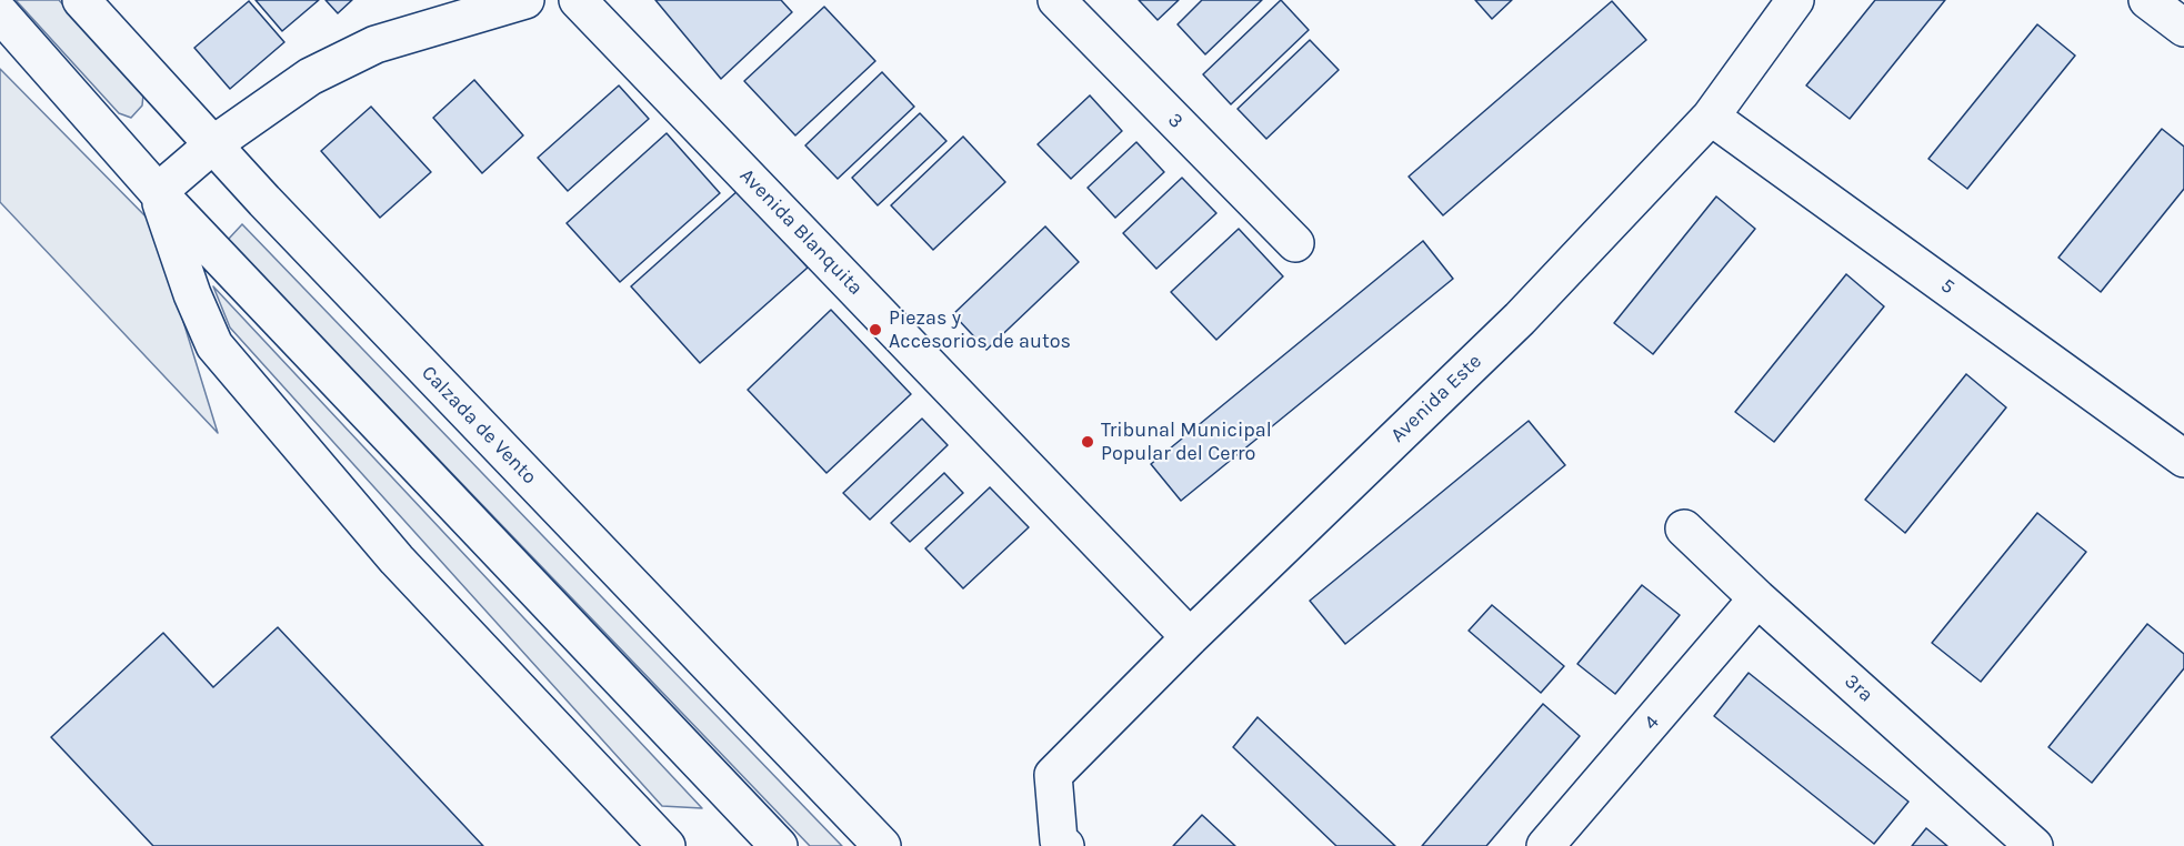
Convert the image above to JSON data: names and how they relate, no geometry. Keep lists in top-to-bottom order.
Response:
{
  "streets": {
    "street": [
      "3",
      "Avenida Blanquita",
      "5",
      "Avenida Este",
      "Calzada de Vento",
      "3ra",
      "4"
    ]
  },
  "crossings": [
    ["Avenida Blanquita", "Avenida Este"],
    ["5", "Avenida Este"],
    ["3ra", "4"]
  ],
  "places": ["Piezas y Accesorios de autos", "Tribunal Municipal Popular del Cerro"]
}
